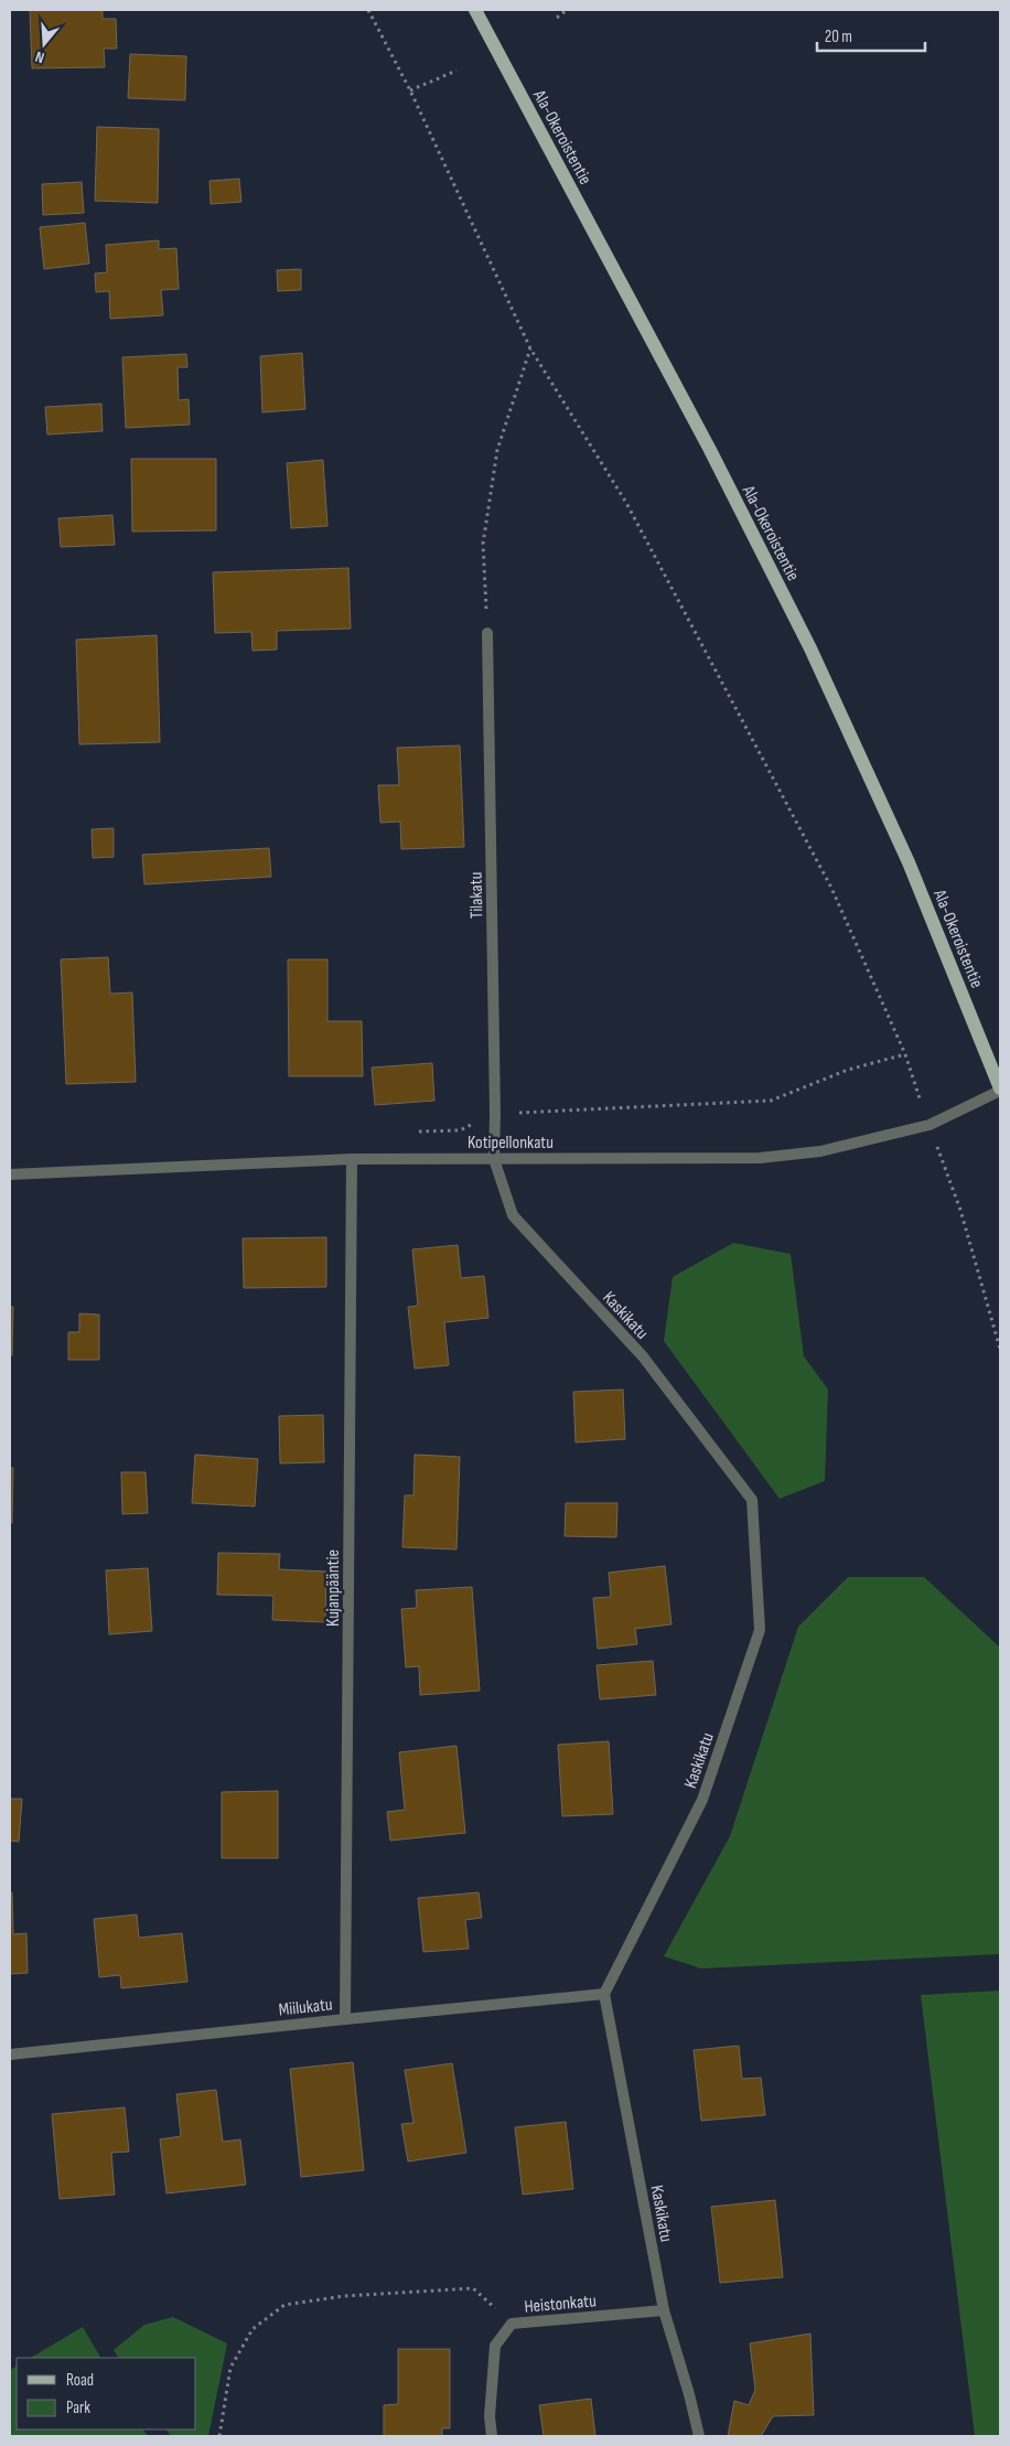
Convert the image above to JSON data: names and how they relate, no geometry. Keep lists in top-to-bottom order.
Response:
{
  "streets": {
    "main road": ["Ala-Okeroistentie"],
    "street": [
      "Tilakatu",
      "Kotipellonkatu",
      "Kaskikatu",
      "Kujanpääntie",
      "Miilukatu",
      "Heistonkatu"
    ]
  },
  "crossings": [
    ["Ala-Okeroistentie", "Kotipellonkatu"],
    ["Tilakatu", "Kotipellonkatu"],
    ["Tilakatu", "Kaskikatu"],
    ["Kotipellonkatu", "Kaskikatu"],
    ["Kotipellonkatu", "Kujanpääntie"],
    ["Kaskikatu", "Miilukatu"],
    ["Kaskikatu", "Heistonkatu"],
    ["Kujanpääntie", "Miilukatu"]
  ],
  "legend": ["Road", "Park"],
  "scale_bar": "20 m",
  "north": "bottom"
}
